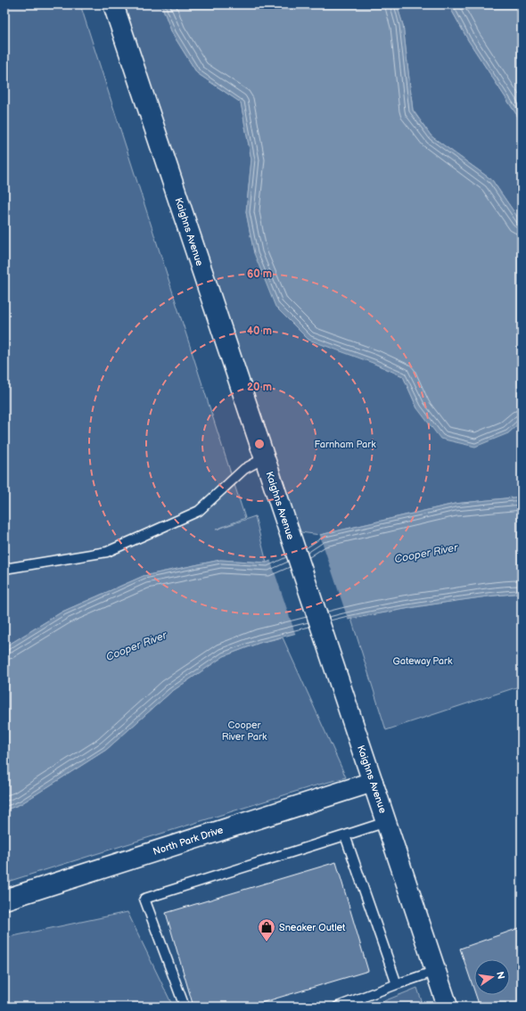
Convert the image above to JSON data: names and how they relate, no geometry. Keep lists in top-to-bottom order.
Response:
{
  "streets": {
    "main road": ["Kaighns Avenue", "North Park Drive"]
  },
  "crossings": [
    ["Kaighns Avenue", "North Park Drive"]
  ],
  "water": ["Cooper River"],
  "parks": ["Farnham Park", "Gateway Park", "Cooper River Park"],
  "places": {
    "shop": ["Sneaker Outlet"]
  },
  "north": "right",
  "rings": ["60 m", "40 m", "20 m"]
}
